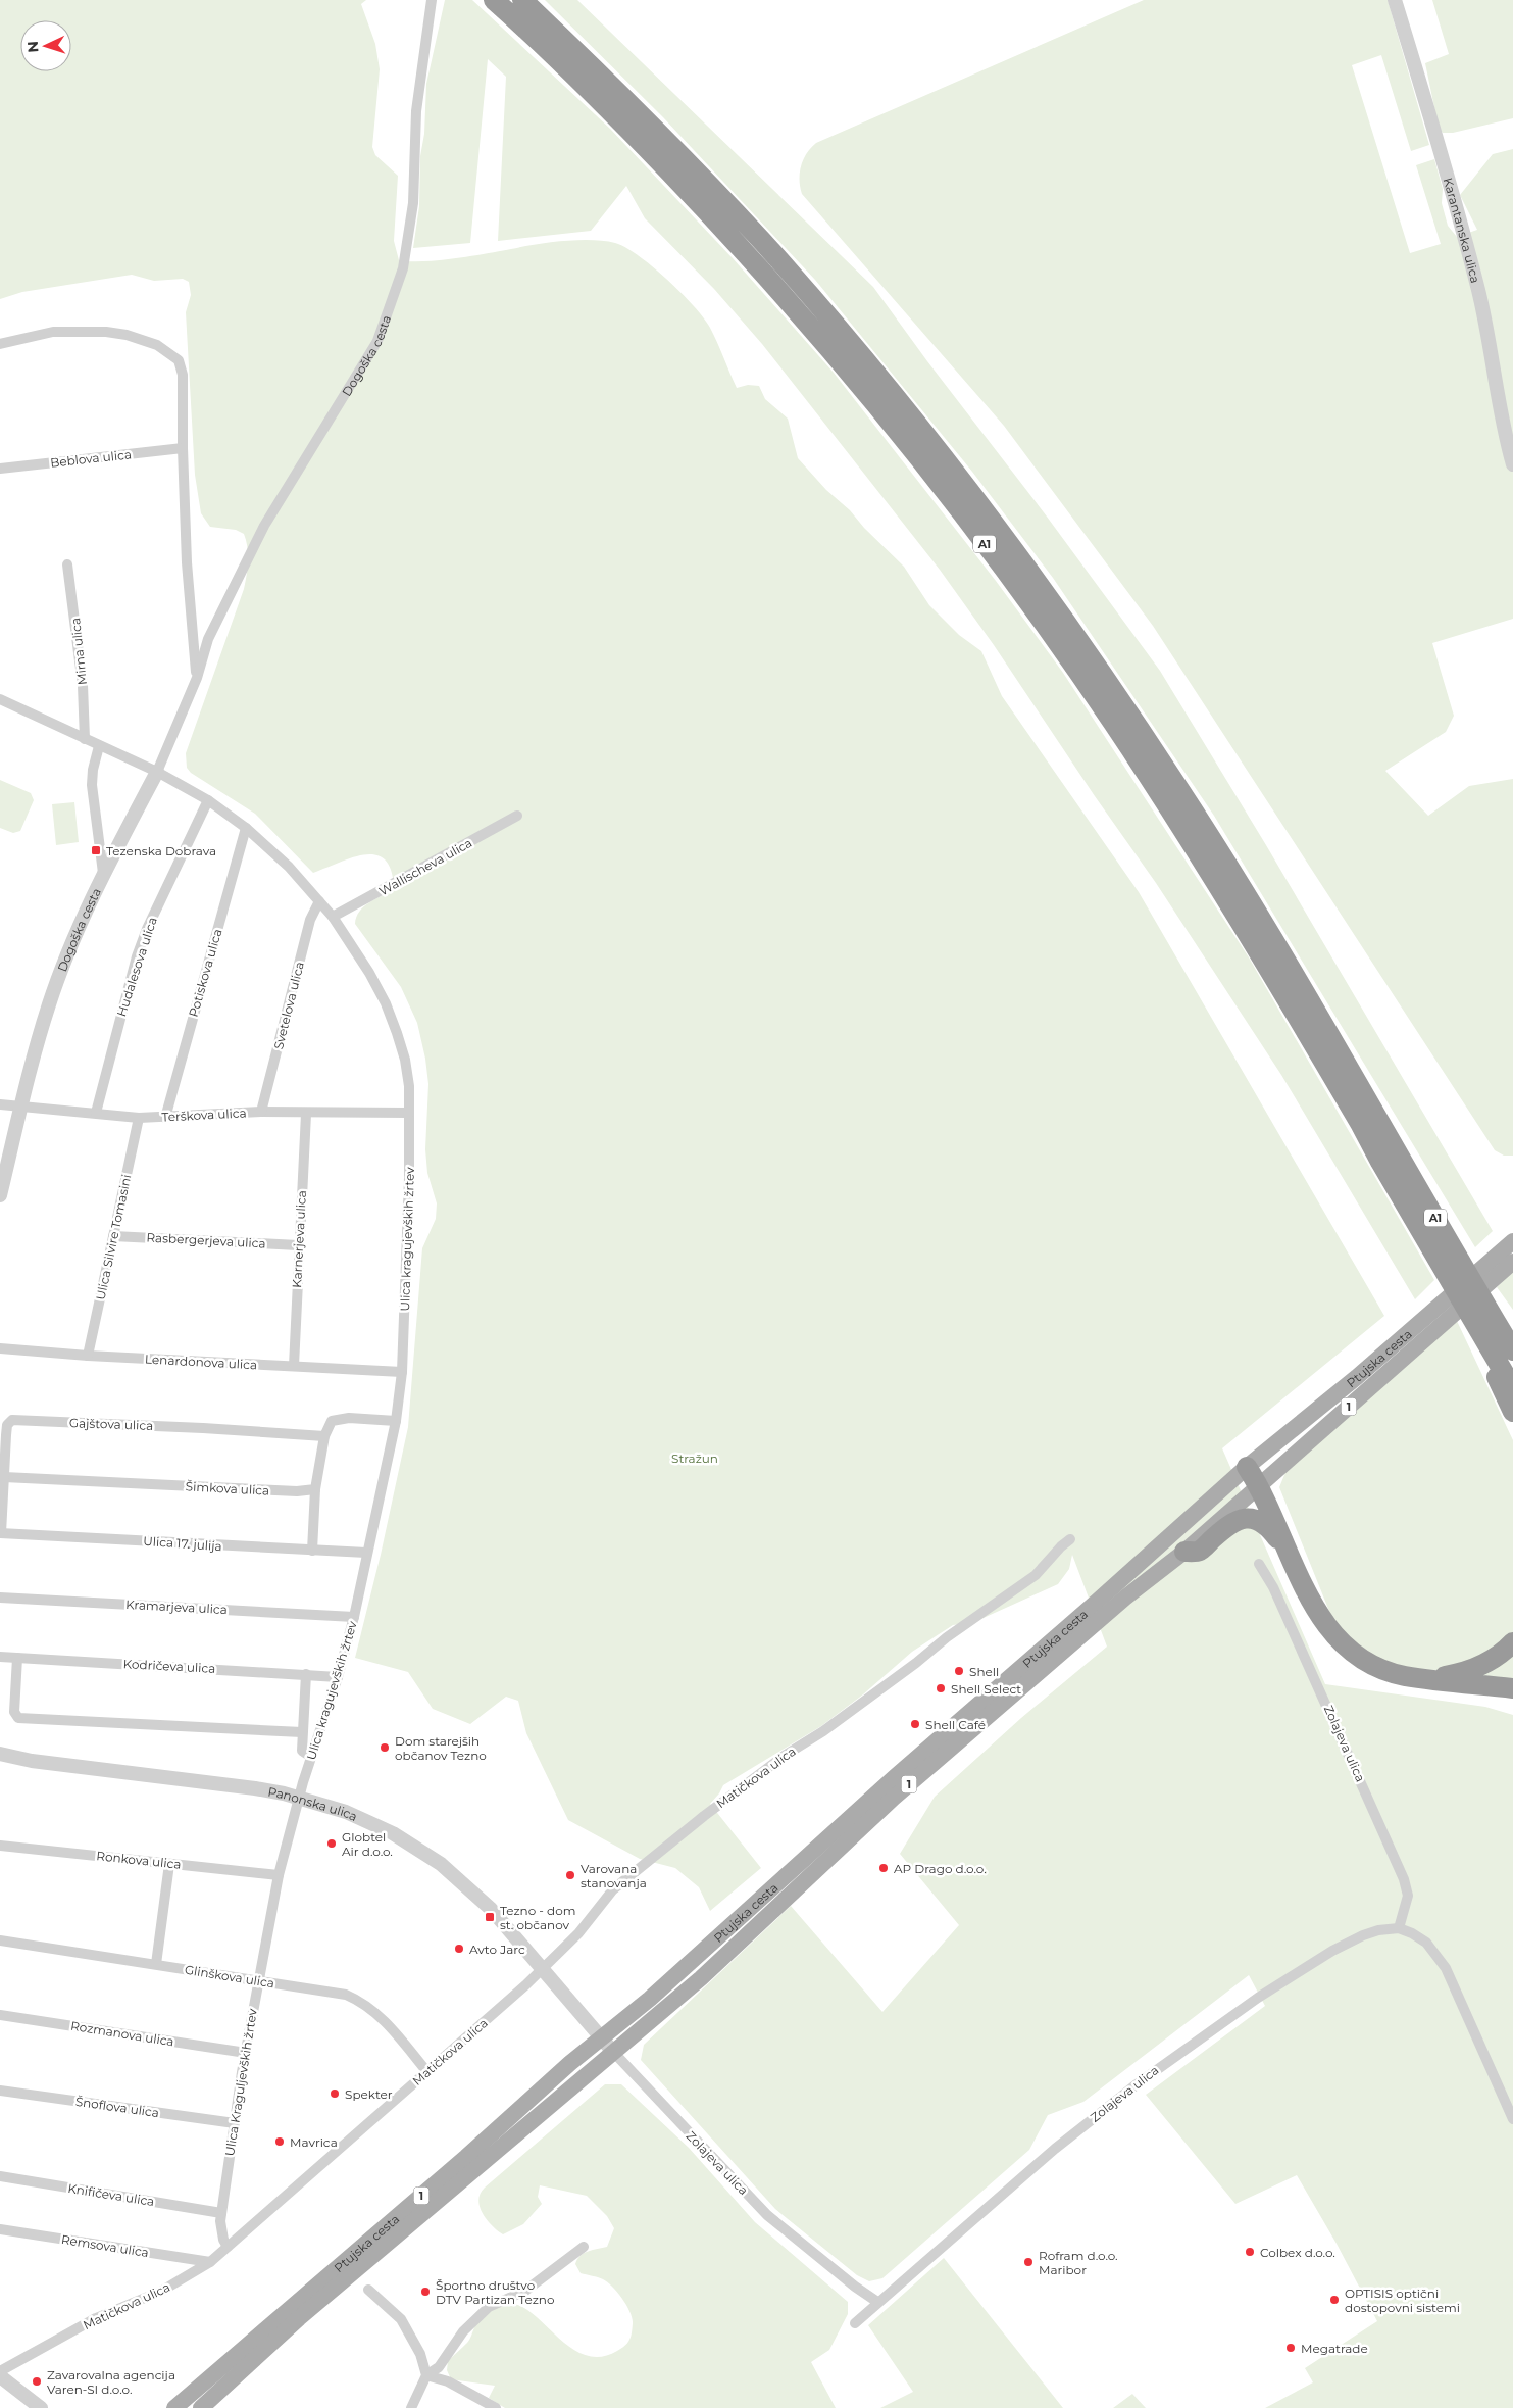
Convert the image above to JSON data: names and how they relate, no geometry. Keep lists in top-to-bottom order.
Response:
{
  "streets": {
    "highway": ["A1"],
    "main road": ["Ptujska cesta", "1"],
    "street": [
      "Karantanska ulica",
      "Dogoška cesta",
      "Beblova ulica",
      "Mirna ulica",
      "Wallischeva ulica",
      "Hudalesova ulica",
      "Potiskova ulica",
      "Svetelova ulica",
      "Terškova ulica",
      "Ulica Silvire Tomasini",
      "Karnerjeva ulica",
      "Ulica kragujevških žrtev",
      "Rasbergerjeva ulica",
      "Lenardonova ulica",
      "Gajštova ulica",
      "Šimkova ulica",
      "Ulica 17. julija",
      "Kramarjeva ulica",
      "Kodričeva ulica",
      "Zolajeva ulica",
      "Matičkova ulica",
      "Panonska ulica",
      "Ronkova ulica",
      "Glinškova ulica",
      "Rozmanova ulica",
      "Ulica Kraguljevških žrtev",
      "Šnoflova ulica",
      "Knifičeva ulica",
      "Remsova ulica"
    ]
  },
  "crossings": [
    ["Dogoška cesta", "Beblova ulica"],
    ["Dogoška cesta", "Terškova ulica"],
    ["Dogoška cesta", "Ulica kragujevških žrtev"],
    ["Wallischeva ulica", "Ulica kragujevških žrtev"],
    ["Hudalesova ulica", "Terškova ulica"],
    ["Hudalesova ulica", "Ulica kragujevških žrtev"],
    ["Potiskova ulica", "Terškova ulica"],
    ["Potiskova ulica", "Ulica kragujevških žrtev"],
    ["Svetelova ulica", "Terškova ulica"],
    ["Svetelova ulica", "Ulica kragujevških žrtev"],
    ["Terškova ulica", "Ulica Silvire Tomasini"],
    ["Terškova ulica", "Karnerjeva ulica"],
    ["Terškova ulica", "Ulica kragujevških žrtev"],
    ["Ulica Silvire Tomasini", "Rasbergerjeva ulica"],
    ["Ulica Silvire Tomasini", "Lenardonova ulica"],
    ["Karnerjeva ulica", "Rasbergerjeva ulica"],
    ["Karnerjeva ulica", "Lenardonova ulica"],
    ["Ulica kragujevških žrtev", "Lenardonova ulica"],
    ["Ulica kragujevških žrtev", "Ulica 17. julija"],
    ["Ulica kragujevških žrtev", "Kramarjeva ulica"],
    ["Ulica kragujevških žrtev", "Kodričeva ulica"],
    ["Ulica kragujevških žrtev", "Panonska ulica"],
    ["Ulica kragujevških žrtev", "Ulica Kraguljevških žrtev"],
    ["Ptujska cesta", "Zolajeva ulica"],
    ["Ptujska cesta", "Panonska ulica"],
    ["Gajštova ulica", "Šimkova ulica"],
    ["Gajštova ulica", "Ulica 17. julija"],
    ["Matičkova ulica", "Panonska ulica"],
    ["Matičkova ulica", "Glinškova ulica"],
    ["Matičkova ulica", "Ulica Kraguljevških žrtev"],
    ["Matičkova ulica", "Remsova ulica"],
    ["Panonska ulica", "Ulica Kraguljevških žrtev"],
    ["Ronkova ulica", "Ulica Kraguljevških žrtev"],
    ["Glinškova ulica", "Ulica Kraguljevških žrtev"],
    ["Rozmanova ulica", "Ulica Kraguljevških žrtev"],
    ["Ulica Kraguljevških žrtev", "Šnoflova ulica"],
    ["Ulica Kraguljevških žrtev", "Knifičeva ulica"]
  ],
  "parks": ["Stražun"],
  "places": {
    "transit": ["Tezenska Dobrava", "Tezno - dom st. občanov"],
    "other": [
      "Shell",
      "Shell Select",
      "Shell Café",
      "Dom starejših občanov Tezno",
      "Globtel Air d.o.o.",
      "AP Drago d.o.o.",
      "Varovana stanovanja",
      "Avto Jarc",
      "Spekter",
      "Mavrica",
      "Colbex d.o.o.",
      "Rofram d.o.o. Maribor",
      "Športno društvo DTV Partizan Tezno",
      "OPTISIS optični dostopovni sistemi",
      "Megatrade",
      "Zavarovalna agencija Varen-SI d.o.o."
    ]
  },
  "north": "left"
}
